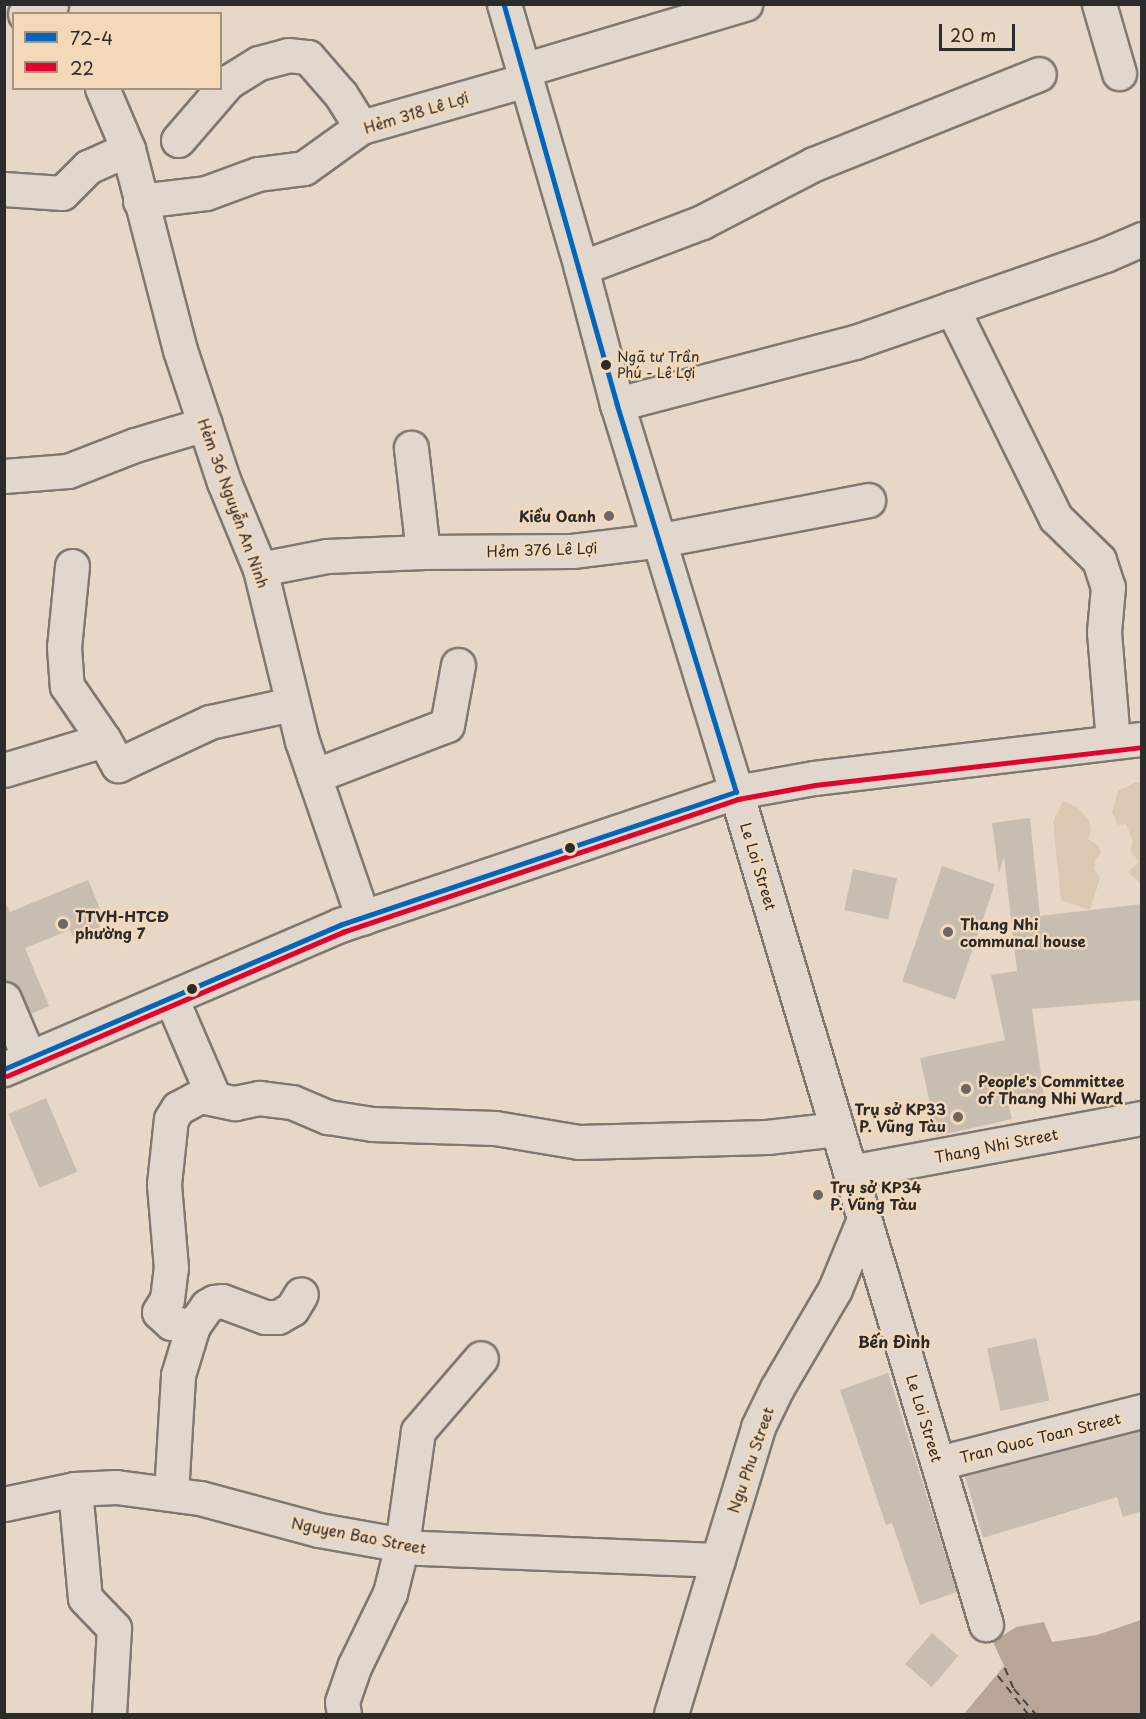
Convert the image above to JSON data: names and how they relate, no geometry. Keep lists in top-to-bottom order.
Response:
{
  "streets": {
    "street": [
      "Hẻm 318 Lê Lợi",
      "Hẻm 36 Nguyễn An Ninh",
      "Hẻm 376 Lê Lợi",
      "Le Loi Street",
      "Thang Nhi Street",
      "Tran Quoc Toan Street",
      "Ngu Phu Street",
      "Nguyen Bao Street"
    ]
  },
  "crossings": [
    ["Hẻm 318 Lê Lợi", "Hẻm 36 Nguyễn An Ninh"],
    ["Hẻm 318 Lê Lợi", "Le Loi Street"],
    ["Hẻm 36 Nguyễn An Ninh", "Hẻm 376 Lê Lợi"],
    ["Hẻm 376 Lê Lợi", "Le Loi Street"],
    ["Le Loi Street", "Thang Nhi Street"],
    ["Le Loi Street", "Tran Quoc Toan Street"],
    ["Le Loi Street", "Ngu Phu Street"],
    ["Ngu Phu Street", "Nguyen Bao Street"]
  ],
  "districts": ["Bến Đình"],
  "places": [
    "Ngã tư Trần Phú - Lê Lợi",
    "Kiều Oanh",
    "TTVH-HTCĐ phường 7",
    "Thang Nhi communal house",
    "People's Committee of Thang Nhi Ward",
    "Trụ sở KP33 P. Vũng Tàu",
    "Trụ sở KP34 P. Vũng Tàu"
  ],
  "lines": ["transit line 72-4", "transit line 22"],
  "legend": ["72-4", "22"],
  "scale_bar": "20 m"
}
